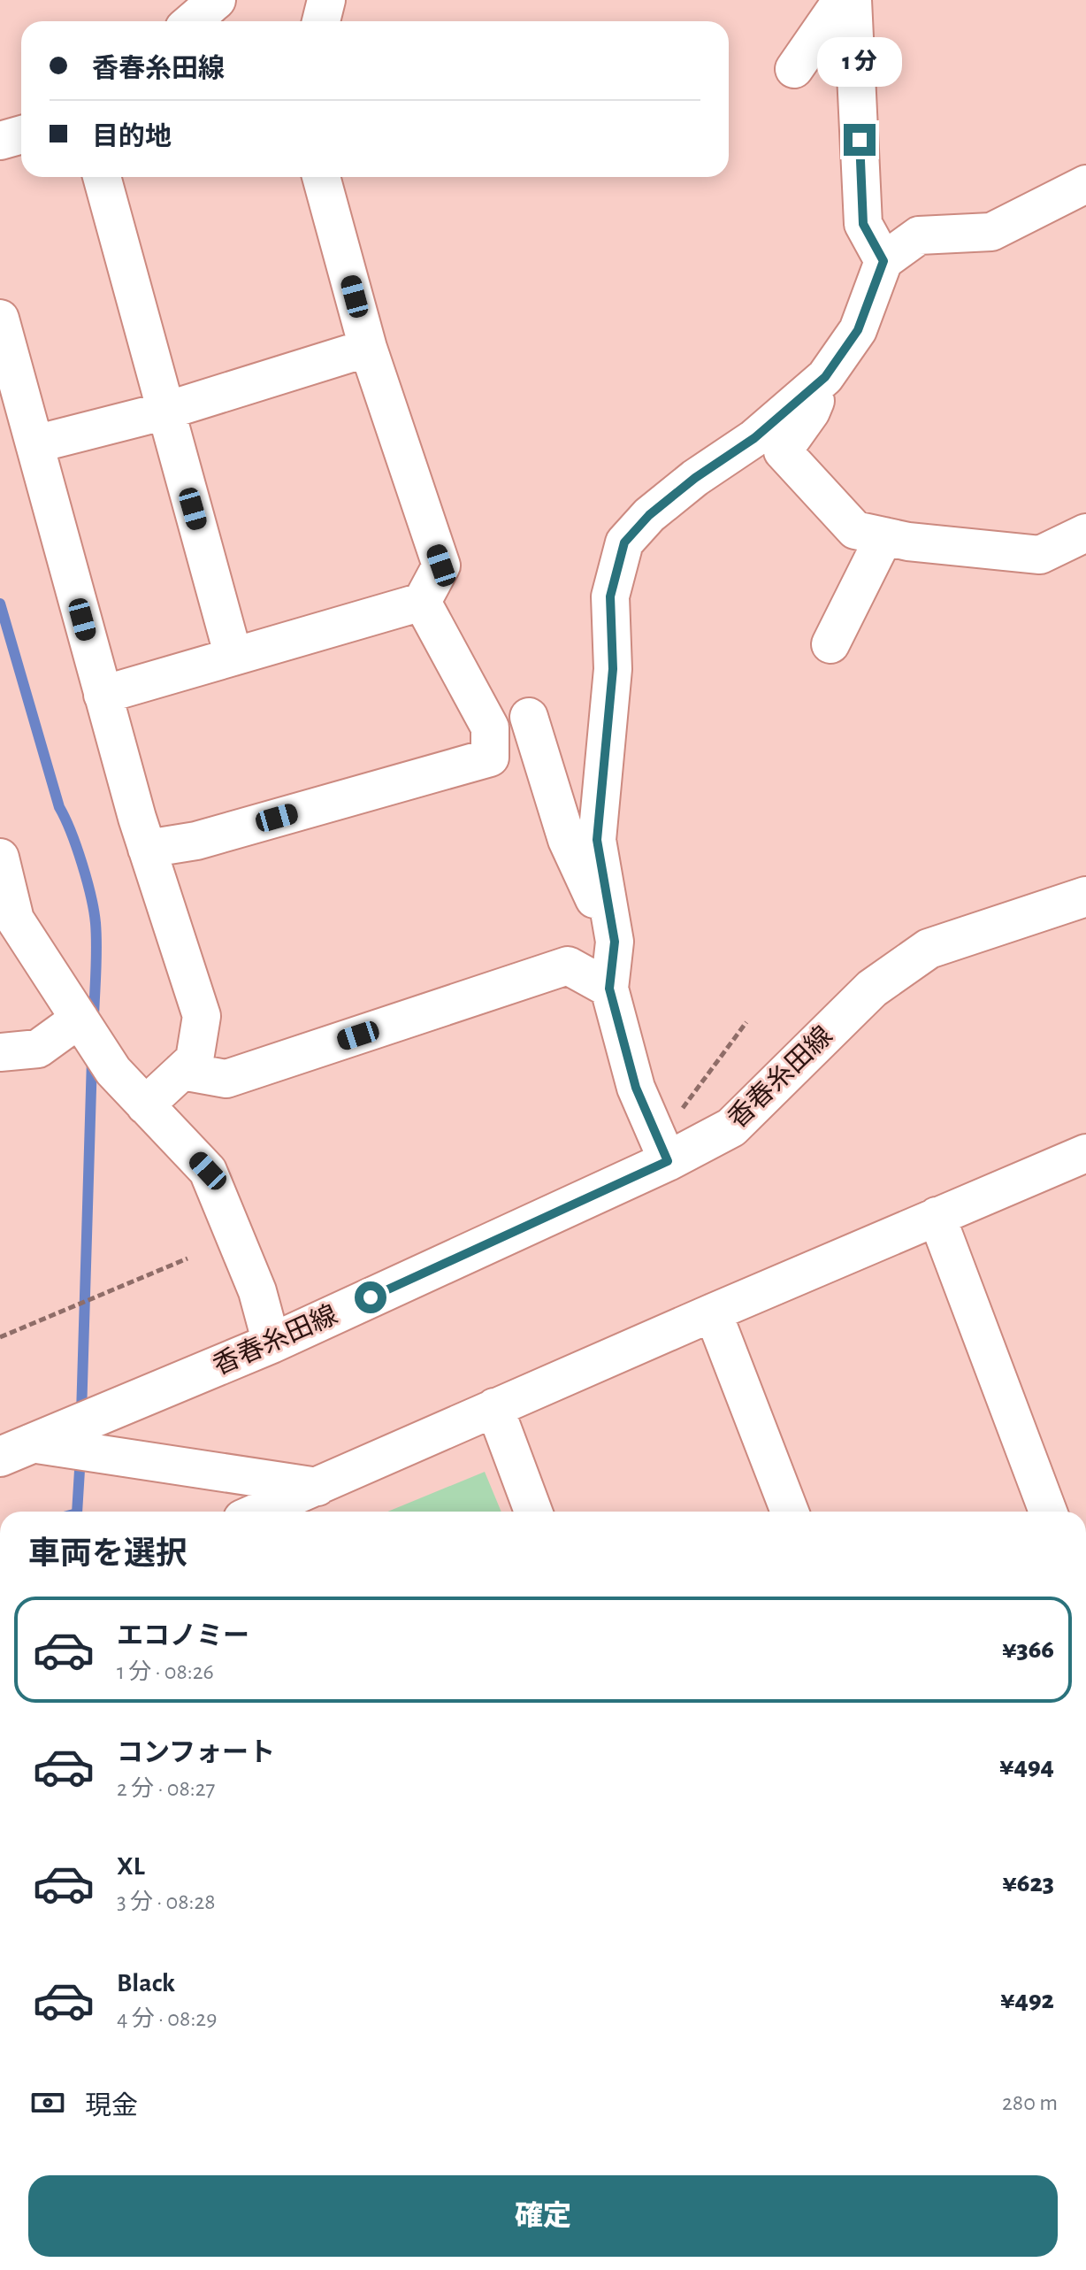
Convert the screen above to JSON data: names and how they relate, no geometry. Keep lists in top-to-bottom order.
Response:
{
  "streets": {
    "main road": ["香春糸田線"]
  },
  "page": {
    "banner": ["香春糸田線", "目的地"],
    "bubble": "1 分",
    "heading": "車両を選択",
    "list": [
      {
        "name": "エコノミー",
        "note": "1 分 · 08:26",
        "value": "¥366"
      },
      {
        "name": "コンフォート",
        "note": "2 分 · 08:27",
        "value": "¥494"
      },
      {
        "name": "XL",
        "note": "3 分 · 08:28",
        "value": "¥623"
      },
      {
        "name": "Black",
        "note": "4 分 · 08:29",
        "value": "¥492"
      }
    ],
    "pay": ["現金", "280 m"],
    "buttons": "確定"
  }
}
